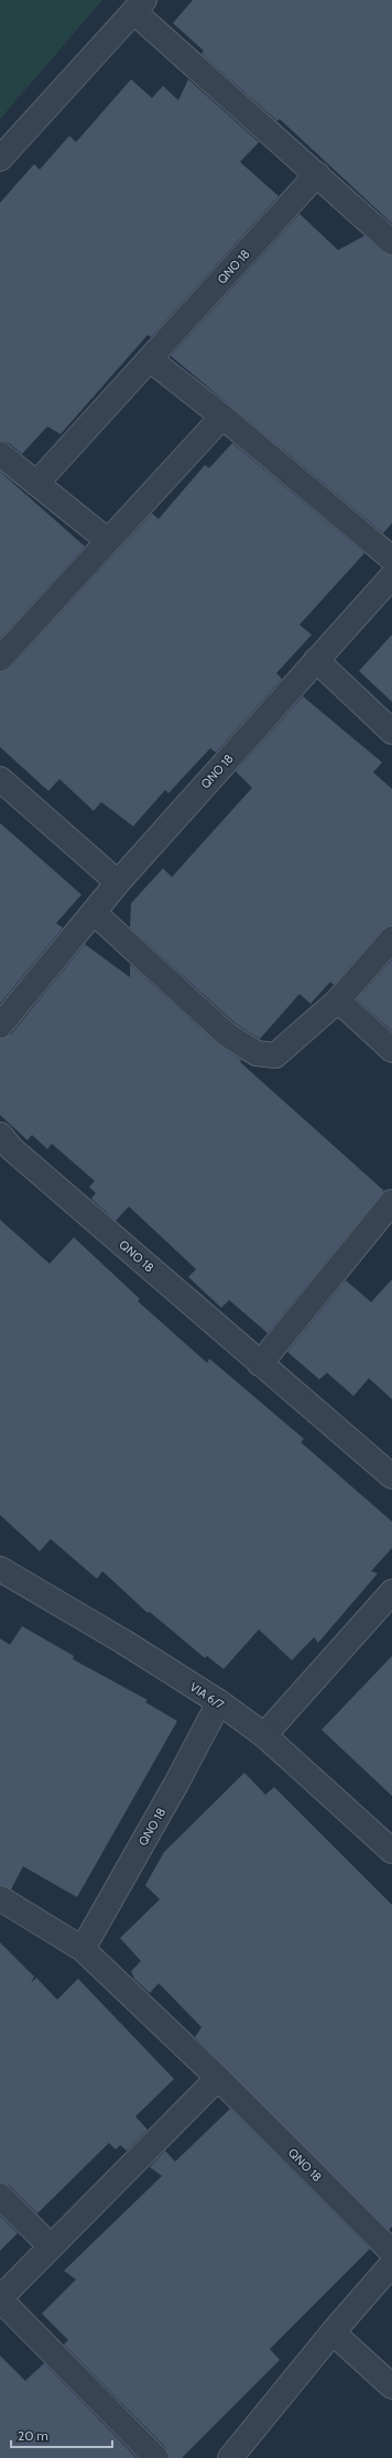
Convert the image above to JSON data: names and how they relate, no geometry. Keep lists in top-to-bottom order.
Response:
{
  "streets": {
    "street": ["QNO 18", "VIA 6/7"]
  },
  "crossings": [
    ["QNO 18", "VIA 6/7"]
  ],
  "scale_bar": "20 m"
}
